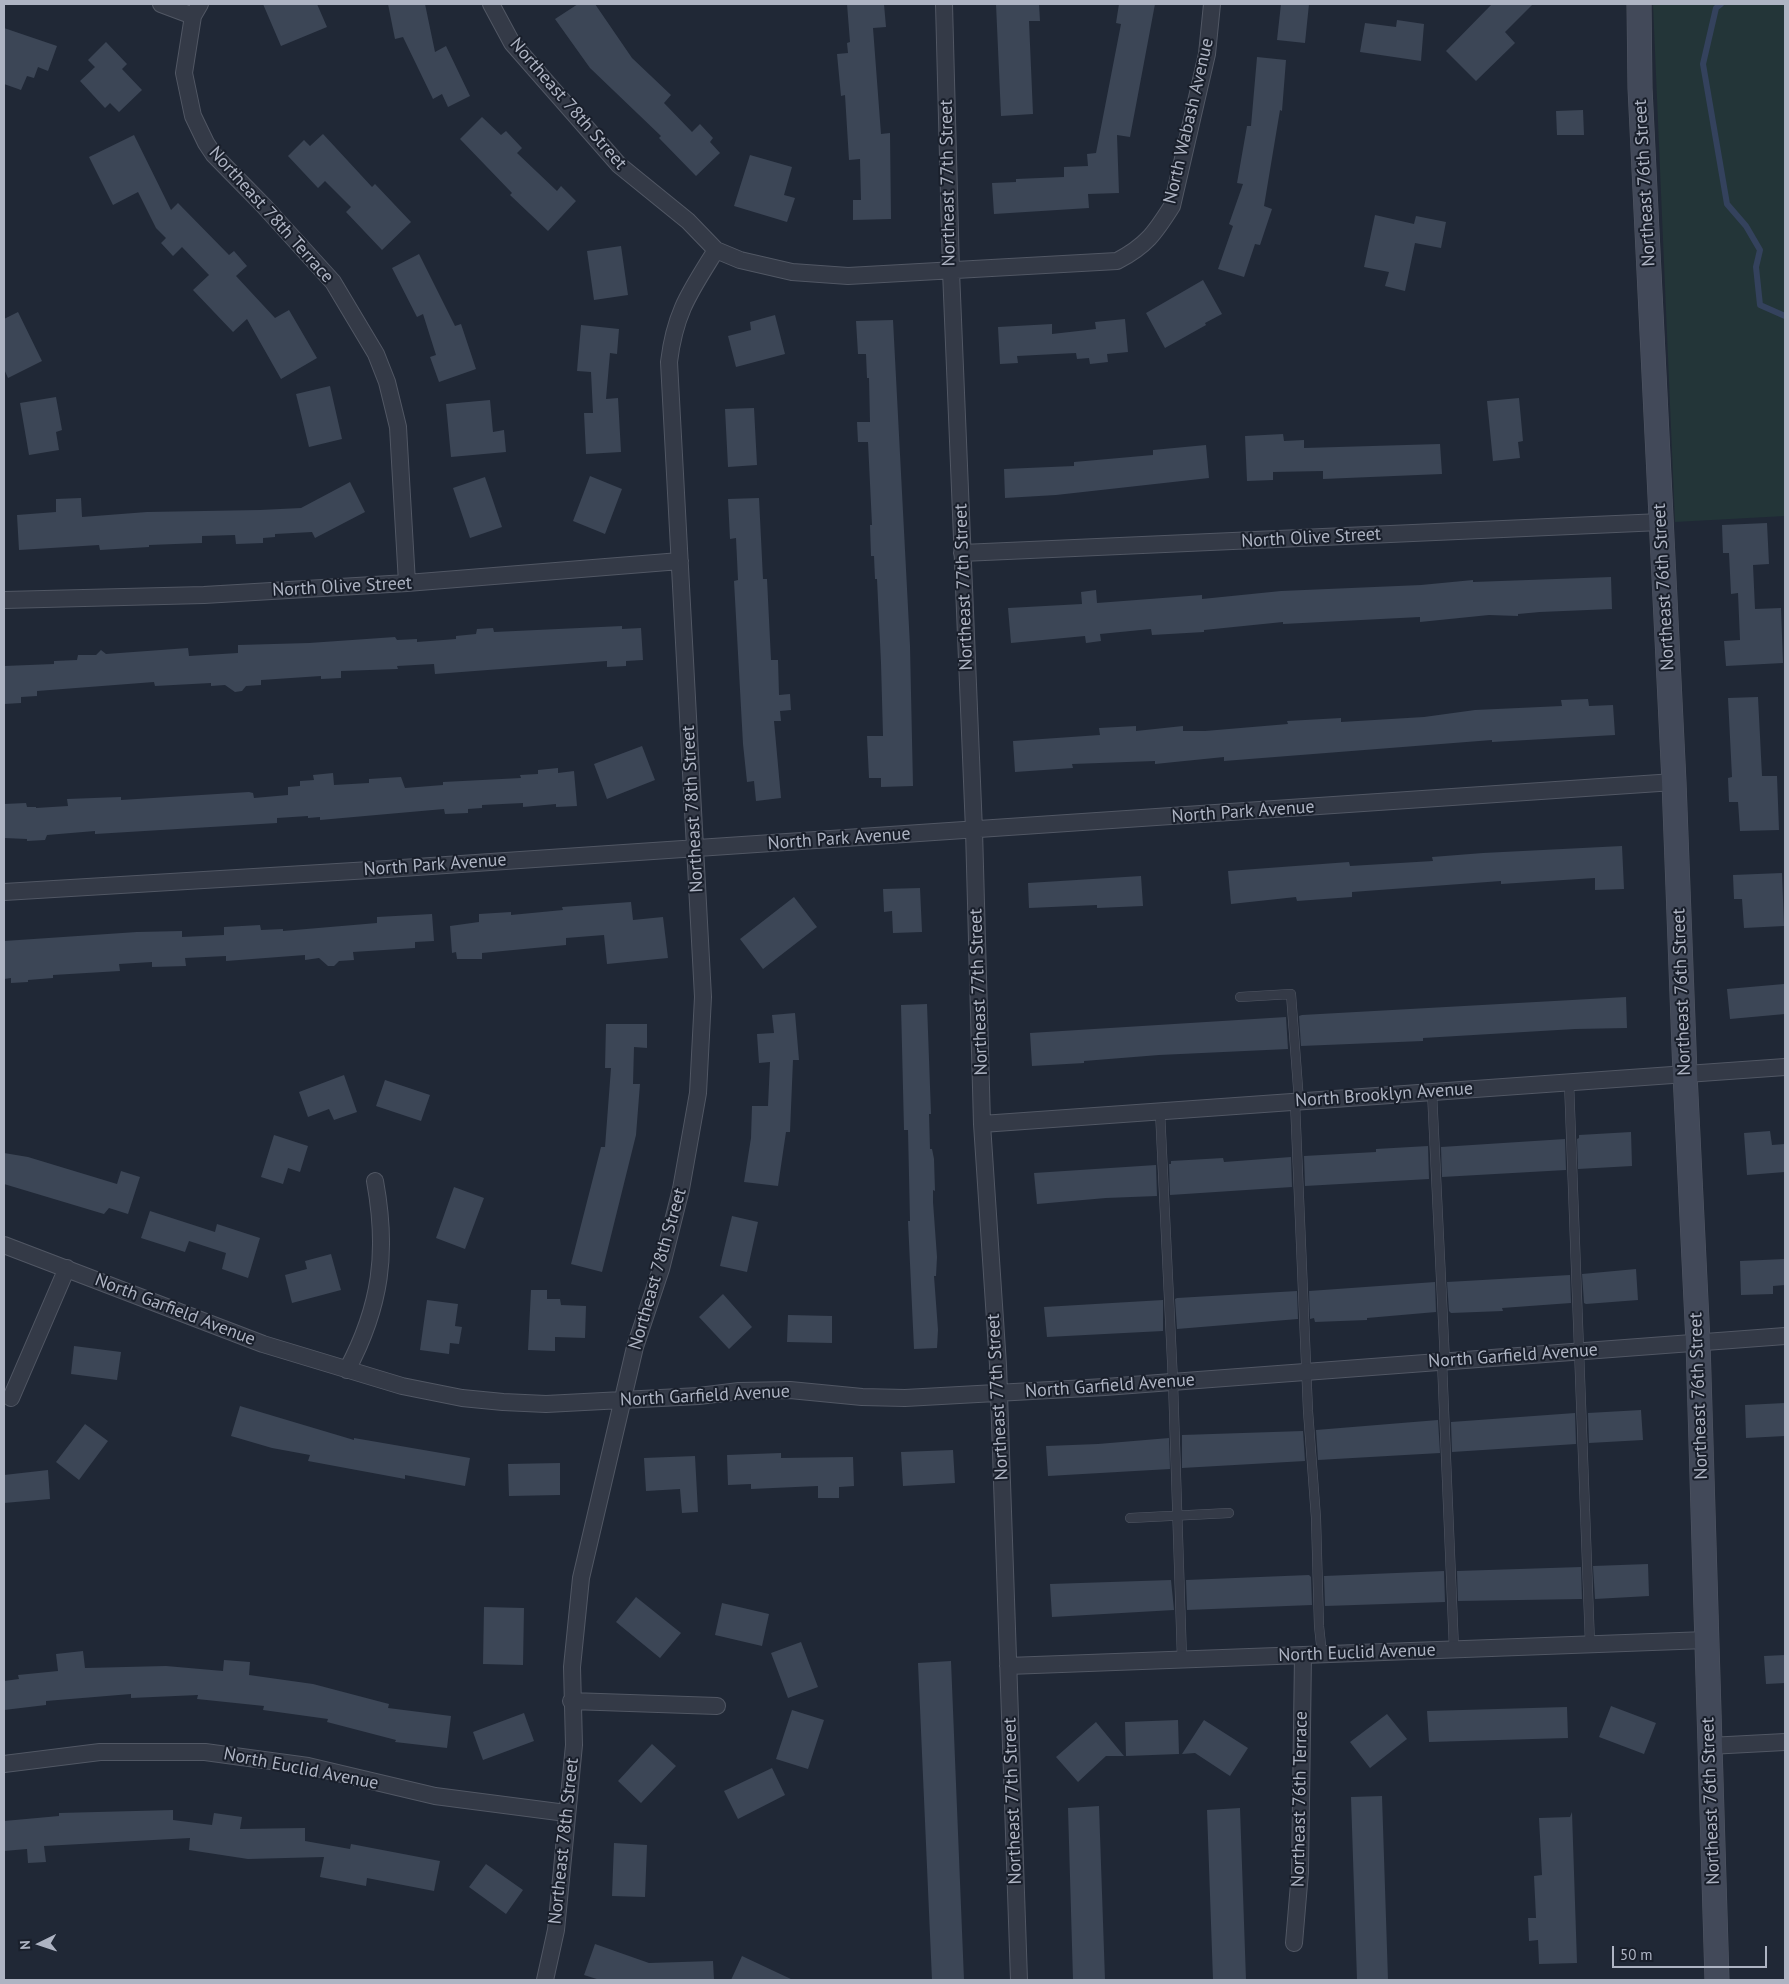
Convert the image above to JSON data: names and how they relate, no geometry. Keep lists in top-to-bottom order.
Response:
{
  "streets": {
    "street": [
      "Northeast 78th Street",
      "North Wabash Avenue",
      "Northeast 77th Street",
      "Northeast 76th Street",
      "Northeast 78th Terrace",
      "North Olive Street",
      "North Park Avenue",
      "North Brooklyn Avenue",
      "North Garfield Avenue",
      "North Euclid Avenue",
      "Northeast 76th Terrace"
    ]
  },
  "crossings": [
    ["Northeast 78th Street", "North Wabash Avenue"],
    ["Northeast 78th Street", "North Olive Street"],
    ["Northeast 78th Street", "North Park Avenue"],
    ["Northeast 78th Street", "North Garfield Avenue"],
    ["Northeast 78th Street", "North Euclid Avenue"],
    ["North Wabash Avenue", "Northeast 77th Street"],
    ["Northeast 77th Street", "North Olive Street"],
    ["Northeast 77th Street", "North Park Avenue"],
    ["Northeast 77th Street", "North Brooklyn Avenue"],
    ["Northeast 77th Street", "North Garfield Avenue"],
    ["Northeast 77th Street", "North Euclid Avenue"],
    ["Northeast 76th Street", "North Olive Street"],
    ["Northeast 76th Street", "North Park Avenue"],
    ["Northeast 76th Street", "North Brooklyn Avenue"],
    ["Northeast 76th Street", "North Garfield Avenue"],
    ["Northeast 76th Street", "North Euclid Avenue"],
    ["Northeast 78th Terrace", "North Olive Street"],
    ["North Euclid Avenue", "Northeast 76th Terrace"]
  ],
  "scale_bar": "50 m",
  "north": "left"
}
